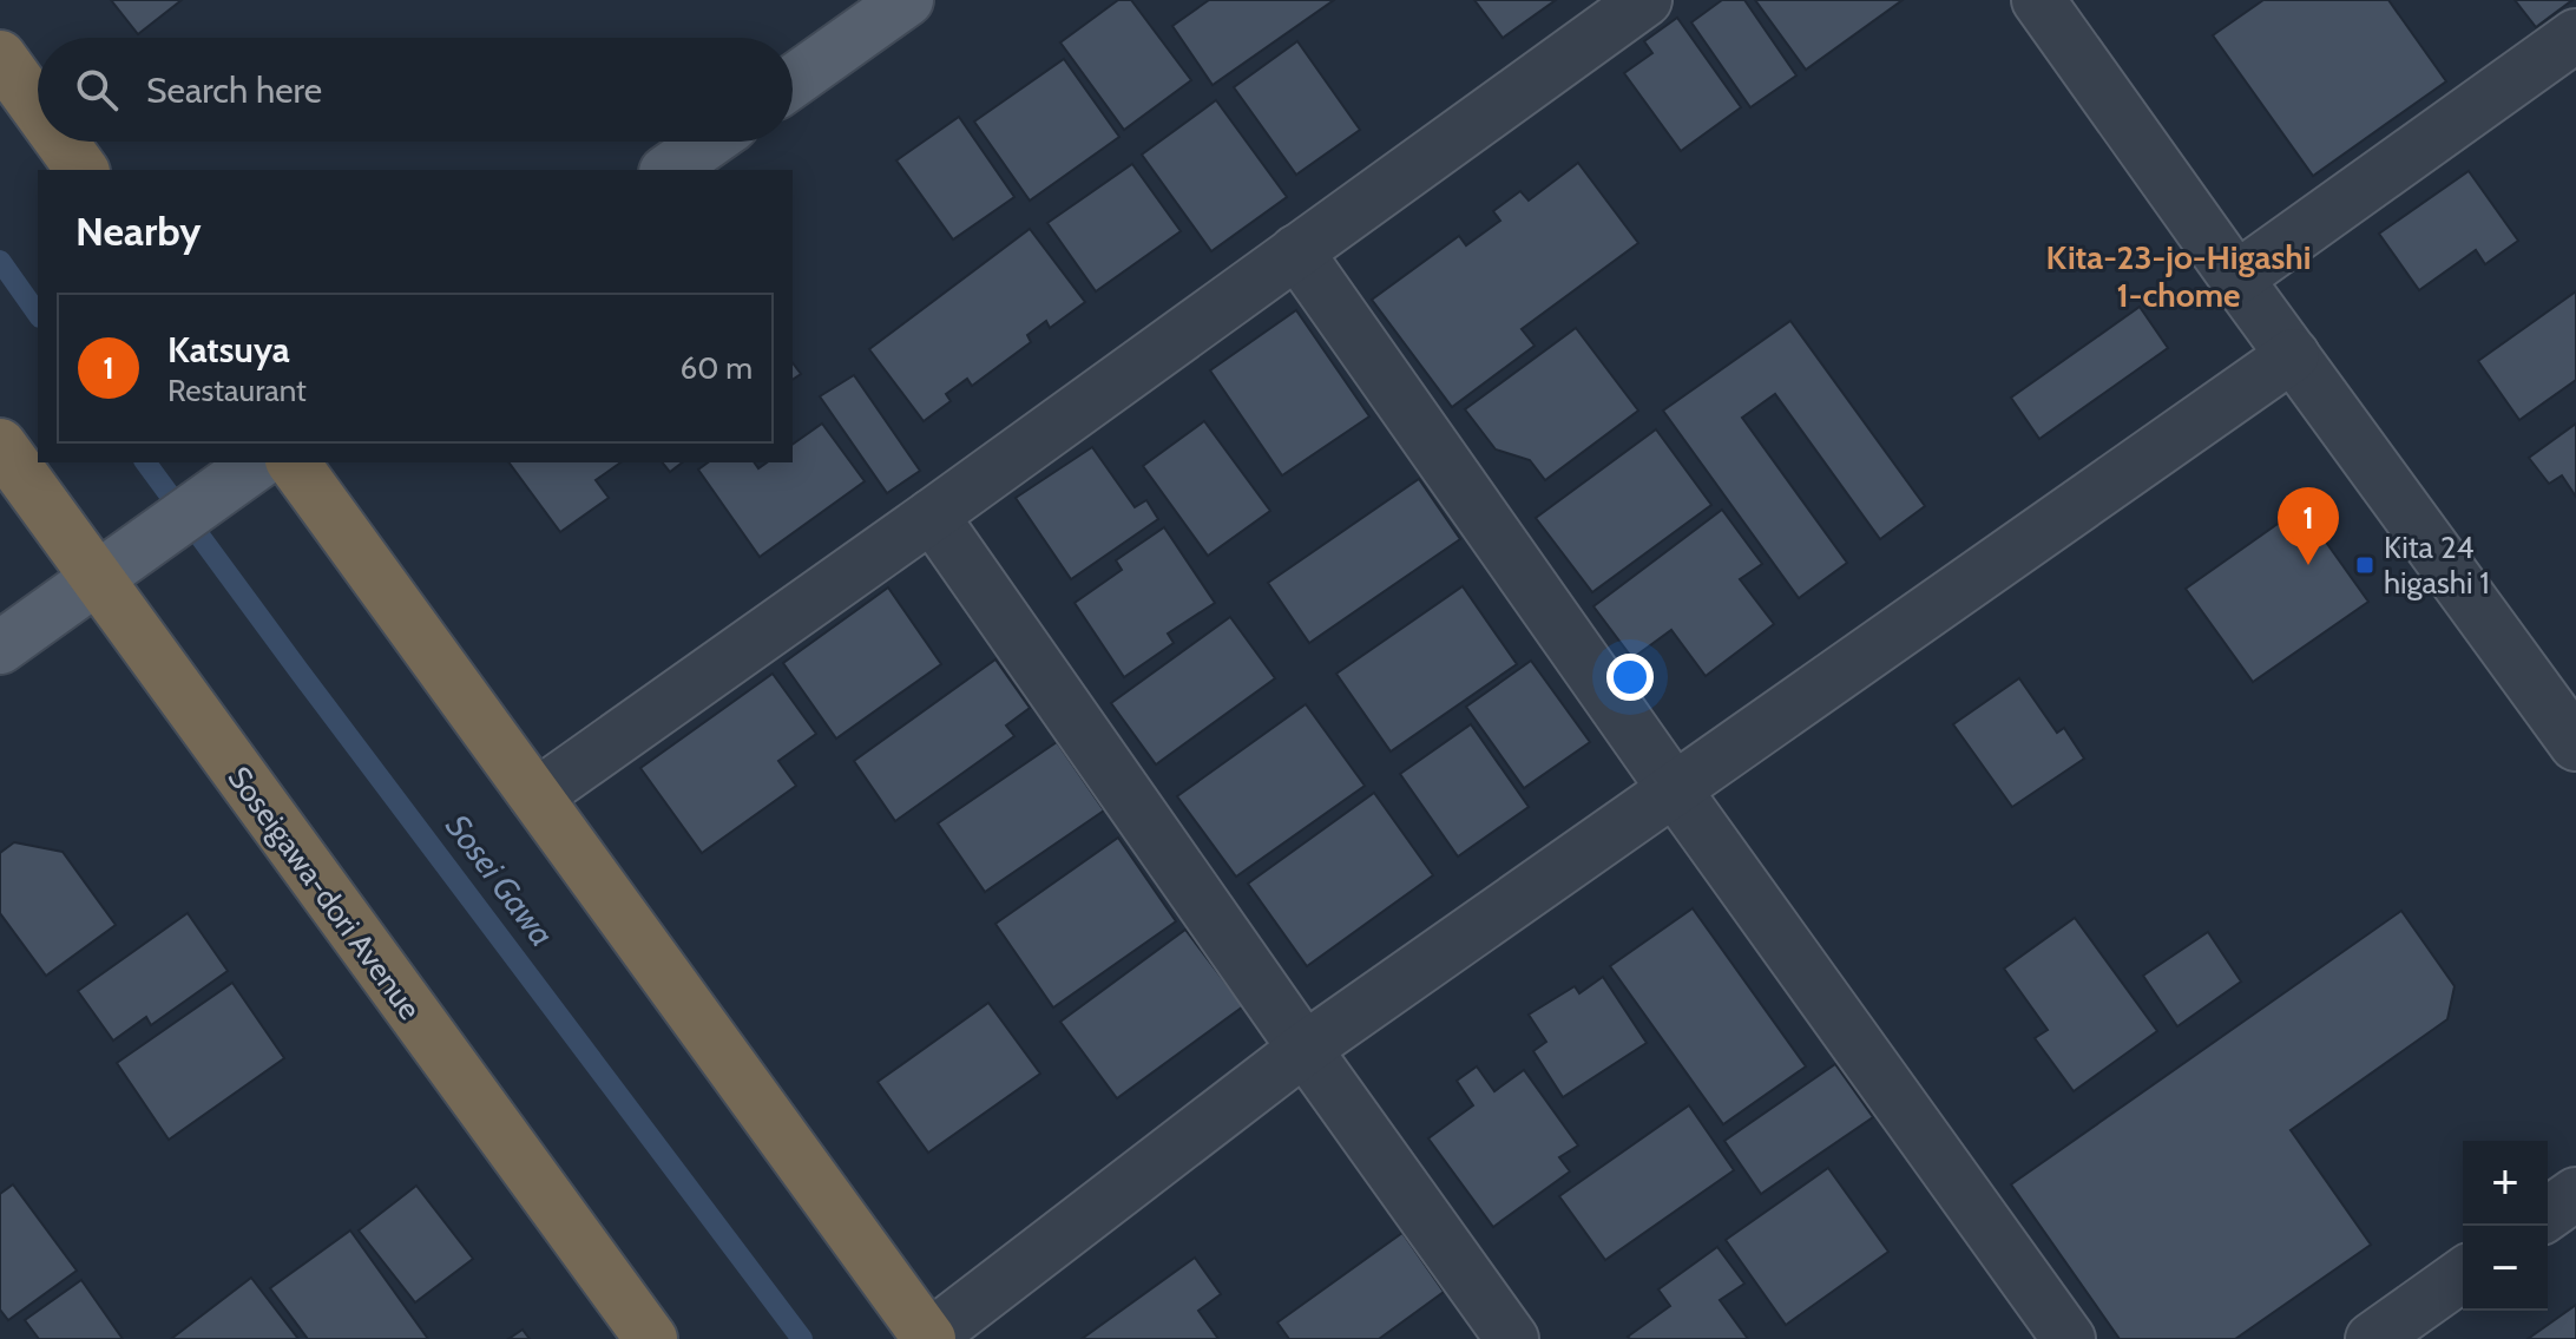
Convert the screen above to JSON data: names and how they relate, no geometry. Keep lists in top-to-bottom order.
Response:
{
  "streets": {
    "highway": ["Soseigawa-dori Avenue"]
  },
  "districts": ["Kita-23-jo-Higashi 1-chome"],
  "water": ["Sosei Gawa"],
  "places": {
    "transit": ["Kita 24 higashi 1"]
  },
  "page": {
    "search": "Search here",
    "heading": "Nearby",
    "list": [
      {
        "mark": "1",
        "name": "Katsuya",
        "note": "Restaurant",
        "value": "60 m"
      }
    ],
    "pins": "1",
    "map_buttons": ["+", "−"]
  }
}
